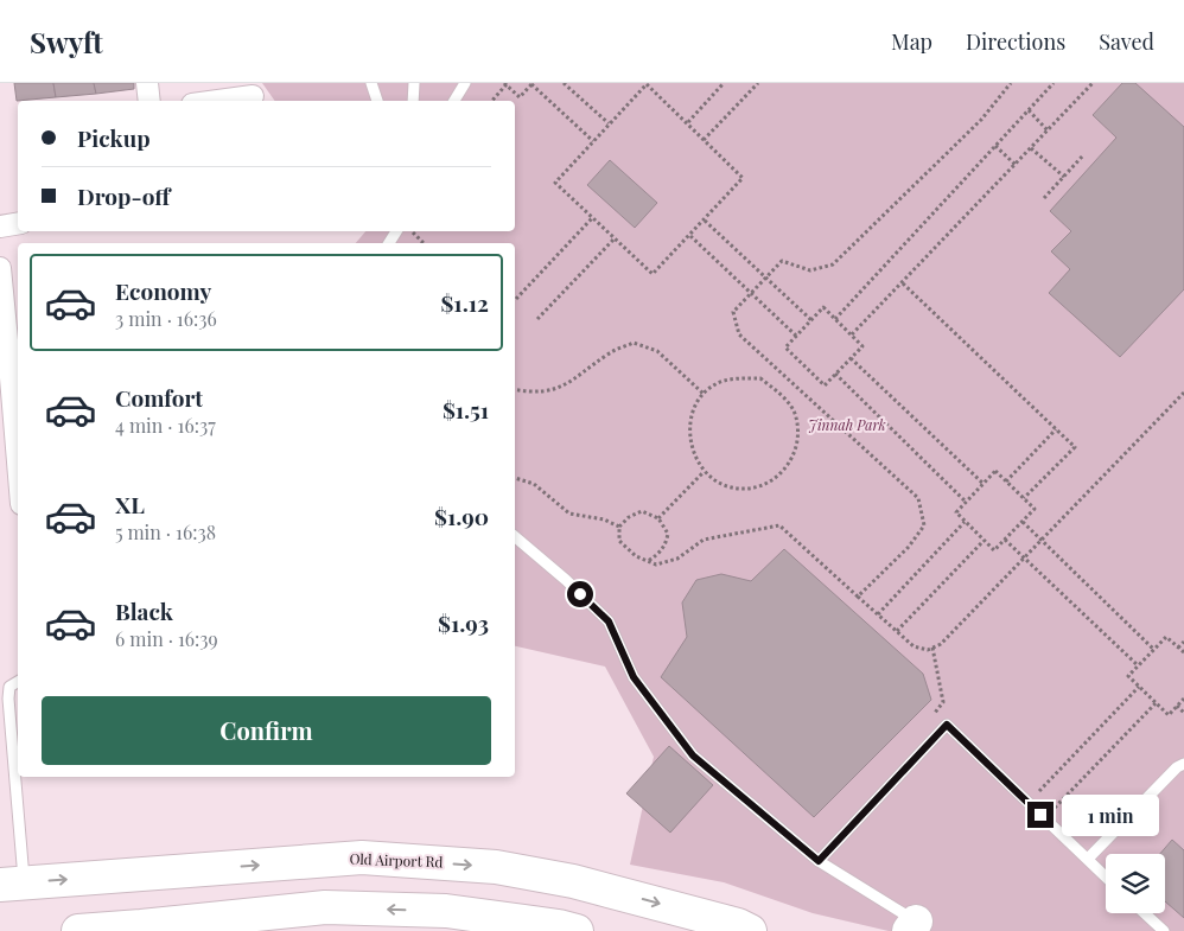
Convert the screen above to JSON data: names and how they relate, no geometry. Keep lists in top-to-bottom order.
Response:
{
  "streets": {
    "main road": ["Old Airport Rd"]
  },
  "parks": ["Jinnah Park"],
  "page": {
    "header": "Swyft",
    "nav": ["Map", "Directions", "Saved"],
    "banner": ["Pickup", "Drop-off"],
    "list": [
      {
        "name": "Economy",
        "note": "3 min · 16:36",
        "value": "$1.12"
      },
      {
        "name": "Comfort",
        "note": "4 min · 16:37",
        "value": "$1.51"
      },
      {
        "name": "XL",
        "note": "5 min · 16:38",
        "value": "$1.90"
      },
      {
        "name": "Black",
        "note": "6 min · 16:39",
        "value": "$1.93"
      }
    ],
    "buttons": "Confirm",
    "bubble": "1 min"
  }
}
